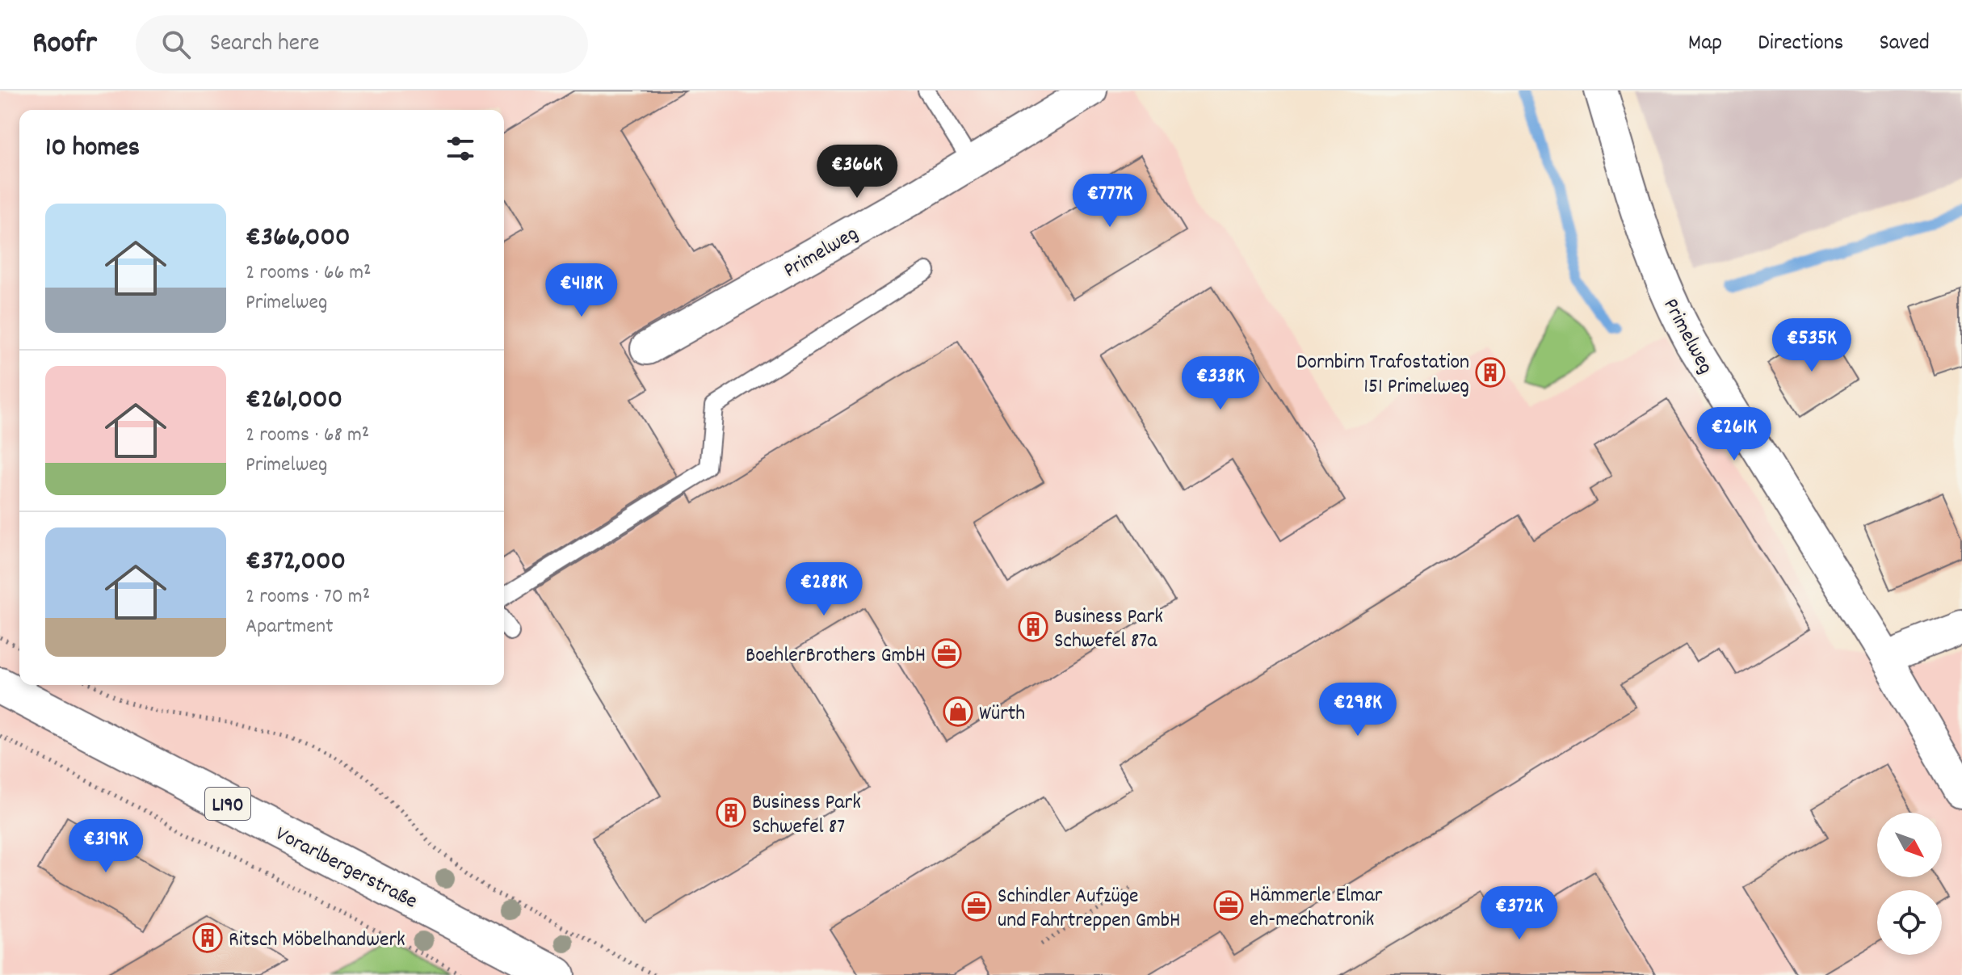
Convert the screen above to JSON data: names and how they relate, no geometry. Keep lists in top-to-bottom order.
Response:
{
  "streets": {
    "main road": ["L190", "Vorarlbergerstraße"],
    "street": ["Primelweg"]
  },
  "places": {
    "building": [
      "Dornbirn Trafostation 151 Primelweg",
      "Business Park Schwefel 87a",
      "Business Park Schwefel 87",
      "Ritsch Möbelhandwerk"
    ],
    "office": ["BoehlerBrothers GmbH", "Hämmerle Elmar eh-mechatronik", "Schindler Aufzüge und Fahrtreppen GmbH"],
    "shop": ["Würth"]
  },
  "north": "bottom right",
  "page": {
    "header": "Roofr",
    "search": "Search here",
    "nav": ["Map", "Directions", "Saved"],
    "heading": "10 homes",
    "price": [
      "€366K",
      "€777K",
      "€418K",
      "€535K",
      "€338K",
      "€261K",
      "€288K",
      "€298K",
      "€319K",
      "€372K"
    ],
    "list": [
      {
        "name": "€366,000",
        "note": "2 rooms · 66 m² · Primelweg"
      },
      {
        "name": "€261,000",
        "note": "2 rooms · 68 m² · Primelweg"
      },
      {
        "name": "€372,000",
        "note": "2 rooms · 70 m² · Apartment"
      }
    ]
  }
}
